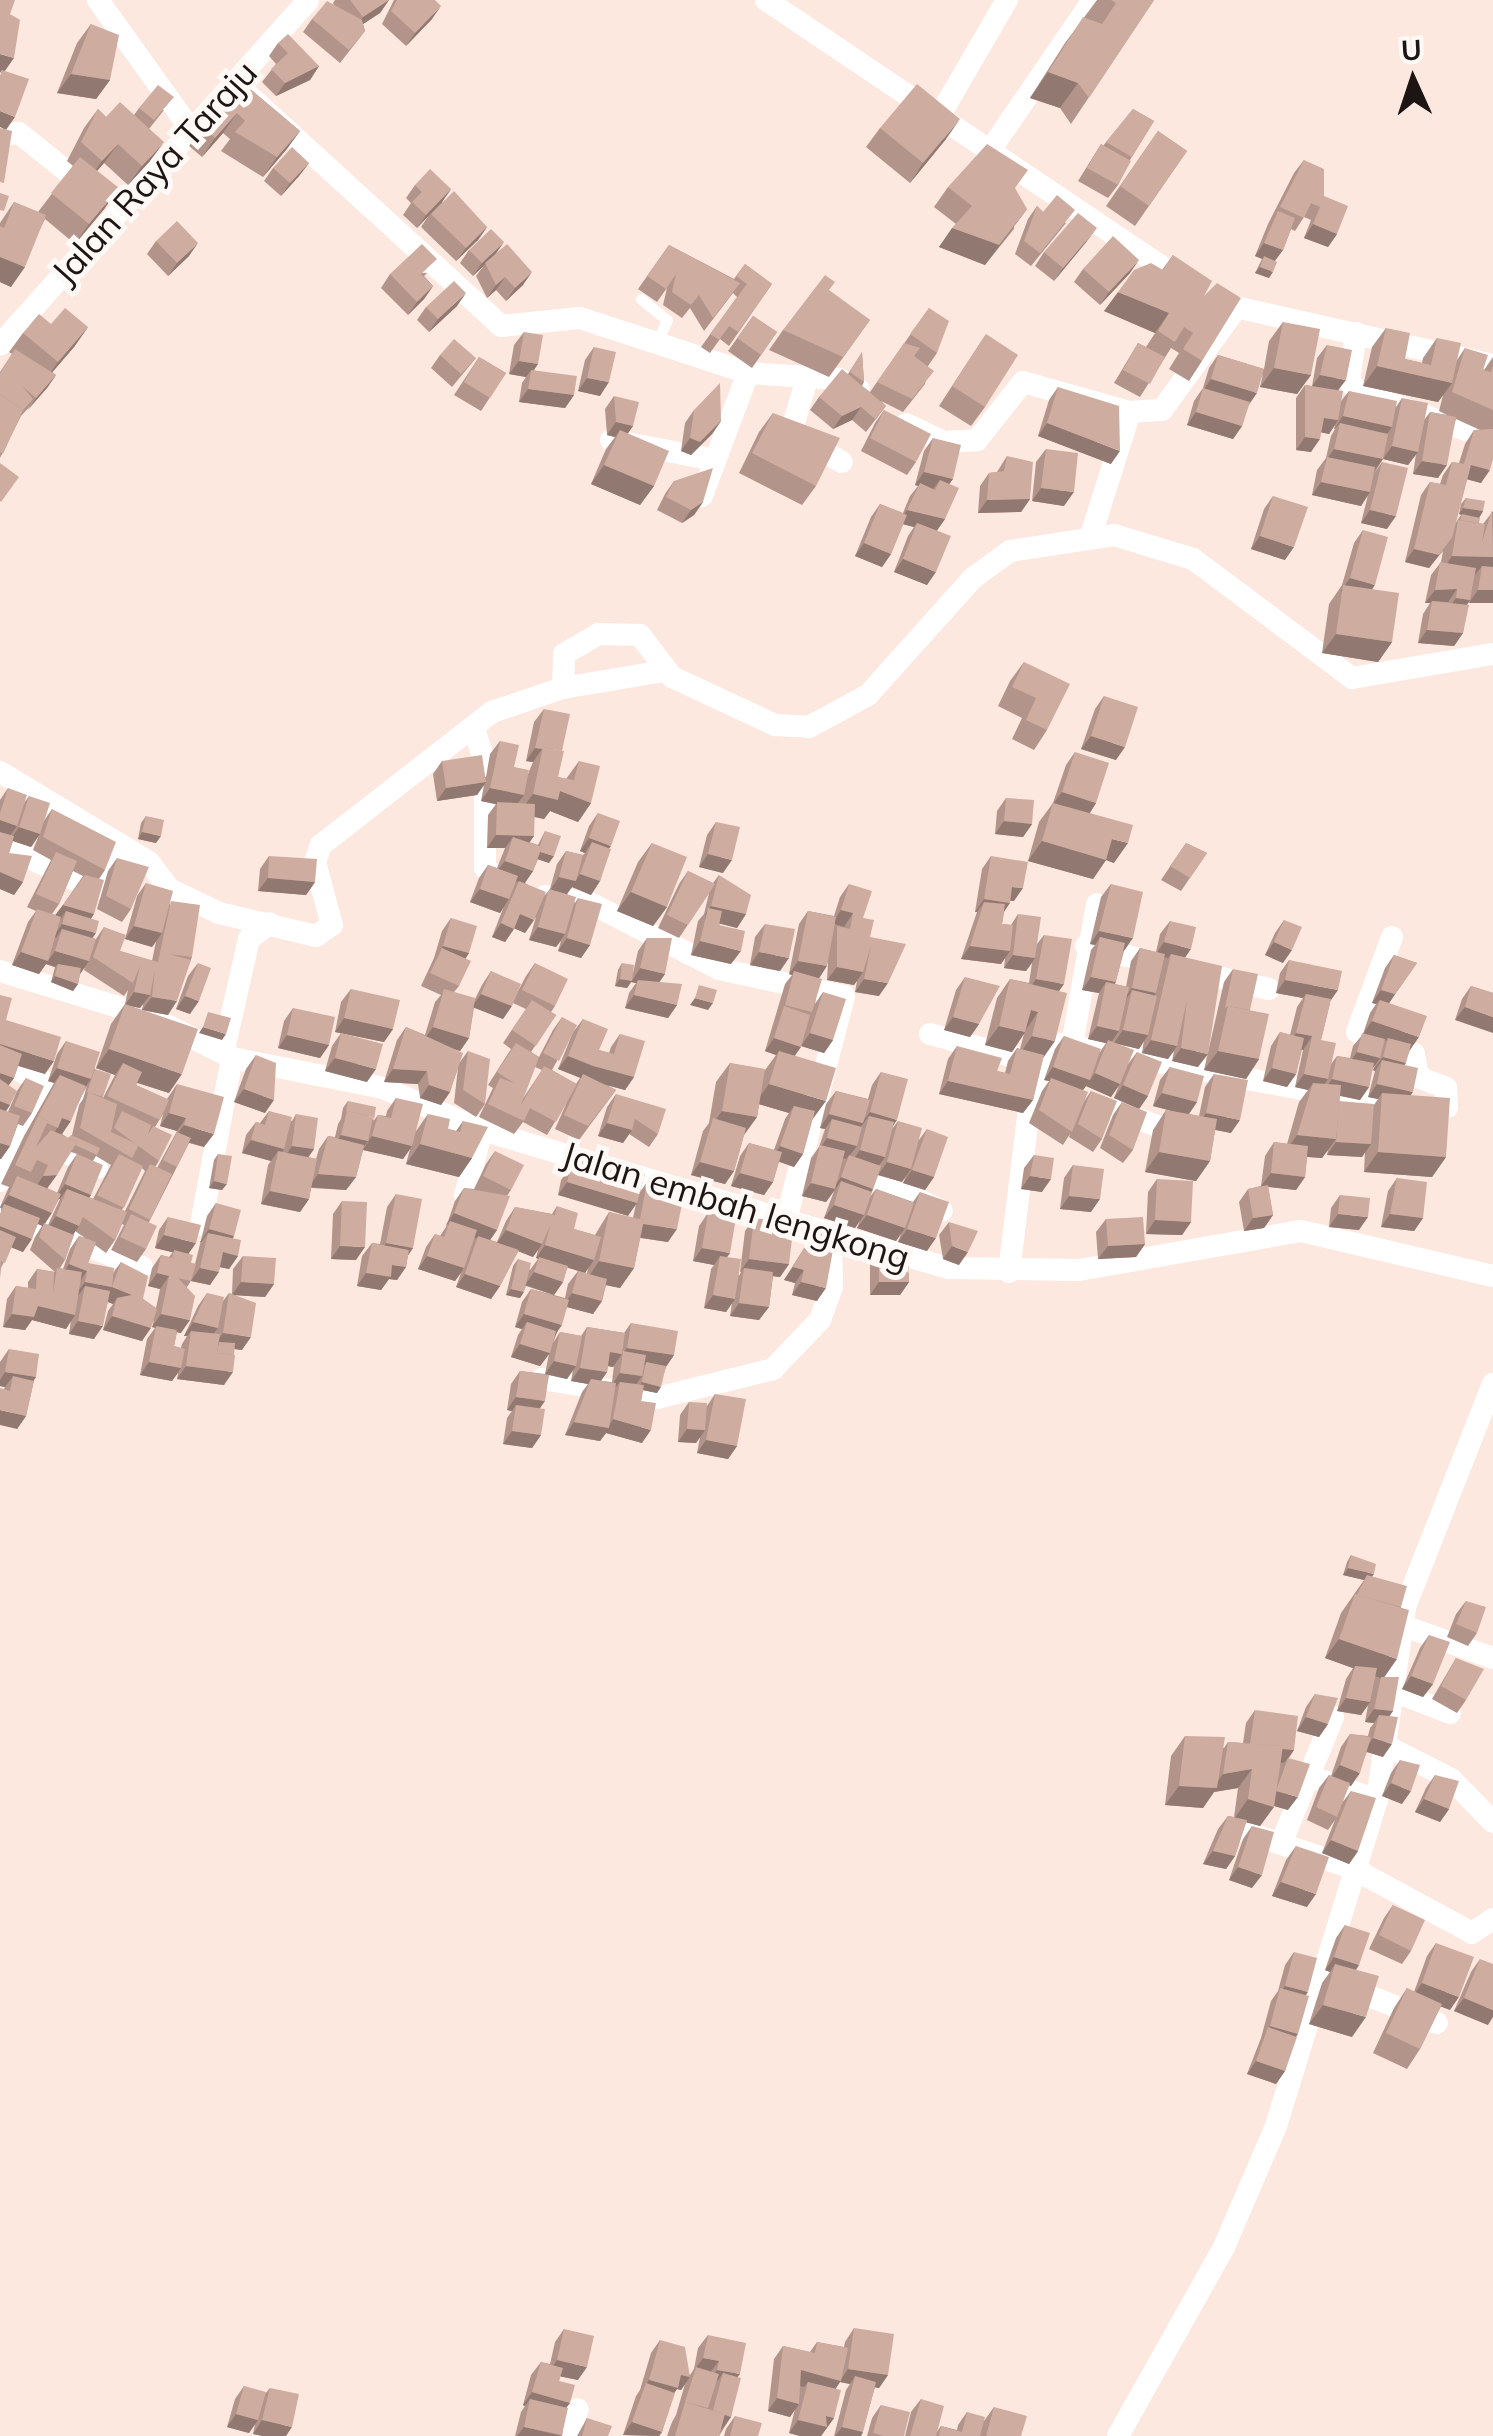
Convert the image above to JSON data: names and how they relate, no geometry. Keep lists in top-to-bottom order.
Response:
{
  "streets": {
    "street": ["Jalan Raya Taraju", "Jalan embah lengkong"]
  },
  "north": "top"
}
